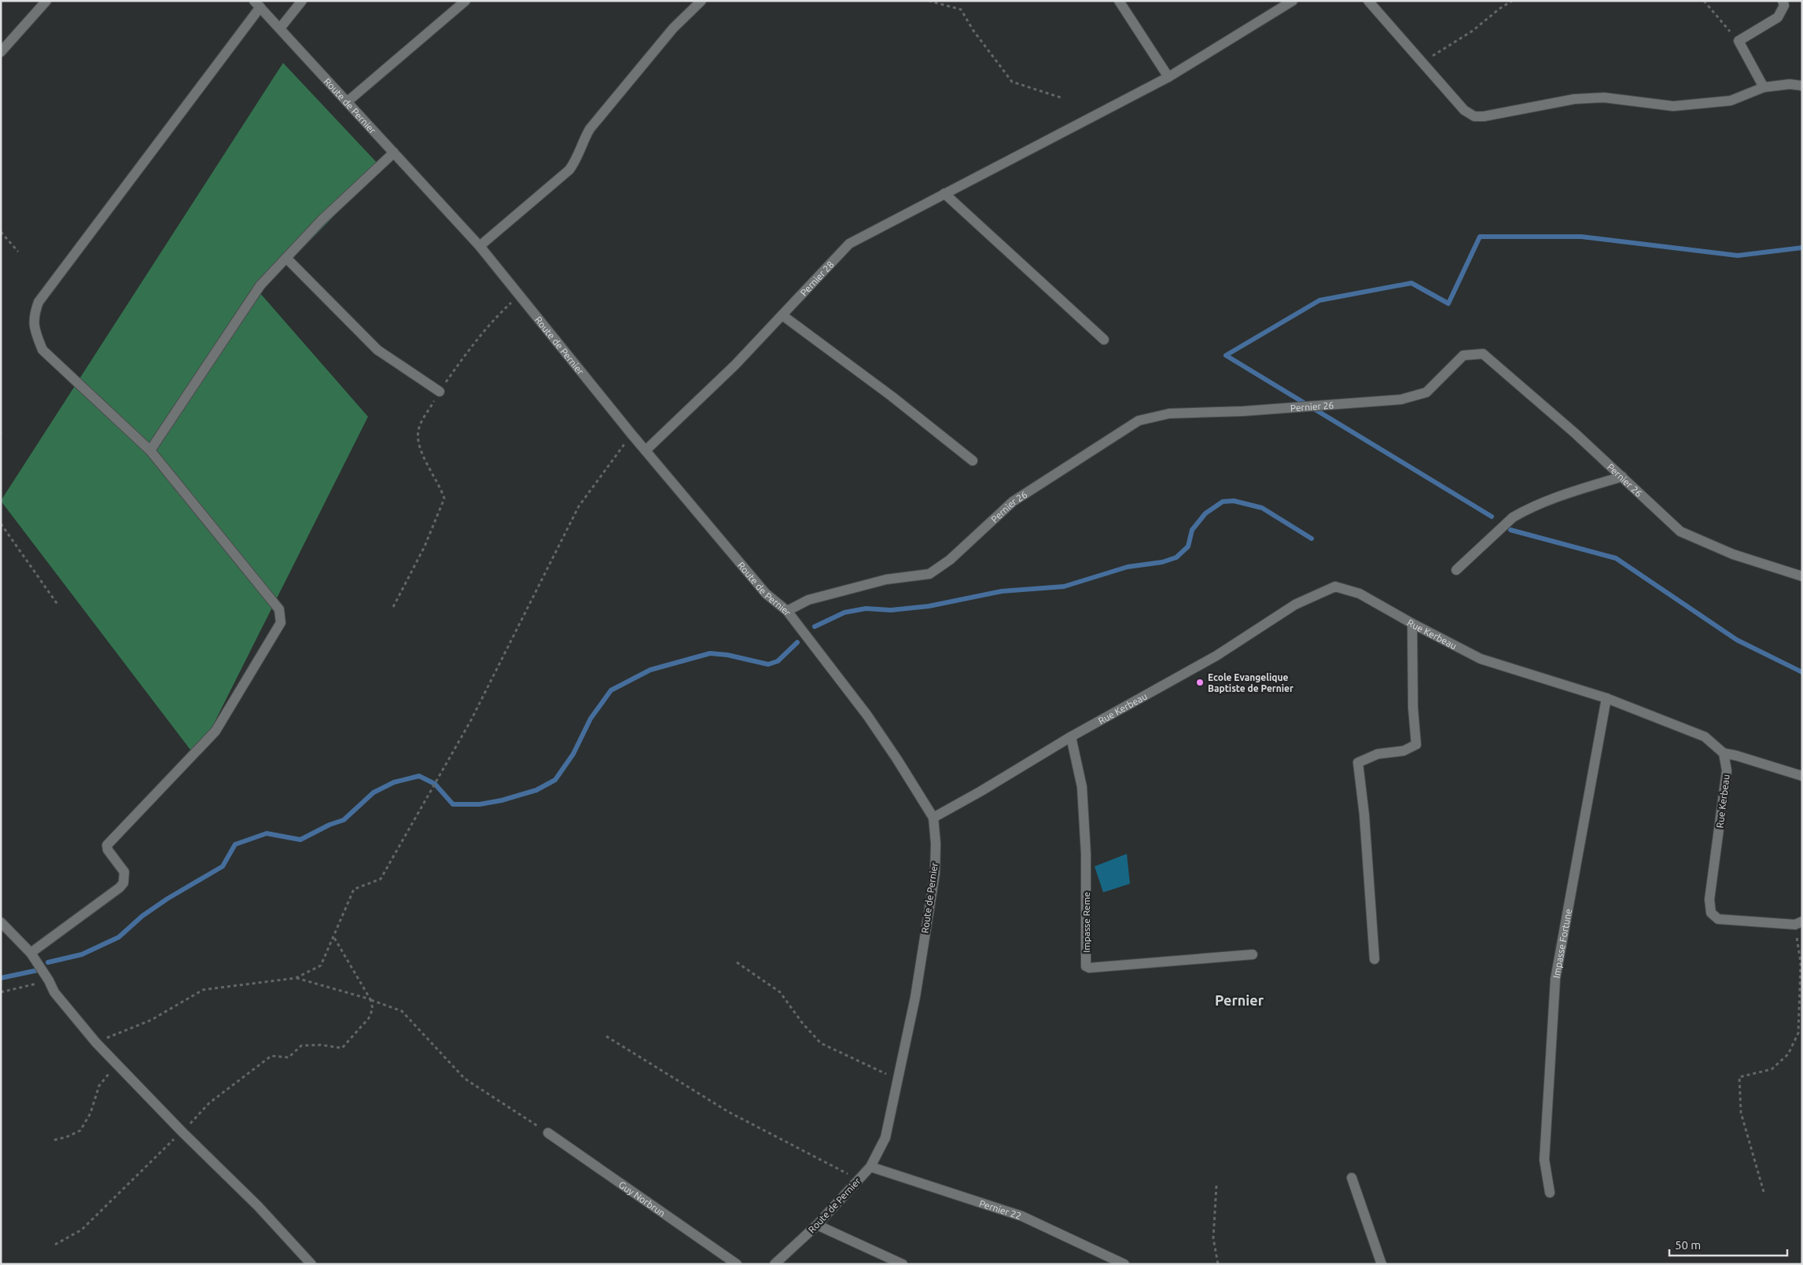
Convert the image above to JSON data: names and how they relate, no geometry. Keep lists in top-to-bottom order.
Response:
{
  "streets": {
    "street": [
      "Route de Pernier",
      "Pernier 28",
      "Pernier 26",
      "Rue Kerbeau",
      "Impasse Reme",
      "Impasse Fortune",
      "Guy Norbrun",
      "Pernier 22"
    ]
  },
  "crossings": [
    ["Route de Pernier", "Pernier 28"],
    ["Route de Pernier", "Pernier 26"],
    ["Route de Pernier", "Rue Kerbeau"],
    ["Route de Pernier", "Pernier 22"],
    ["Rue Kerbeau", "Impasse Reme"],
    ["Rue Kerbeau", "Impasse Fortune"]
  ],
  "districts": ["Pernier"],
  "places": ["Ecole Evangelique Baptiste de Pernier"],
  "scale_bar": "50 m"
}
